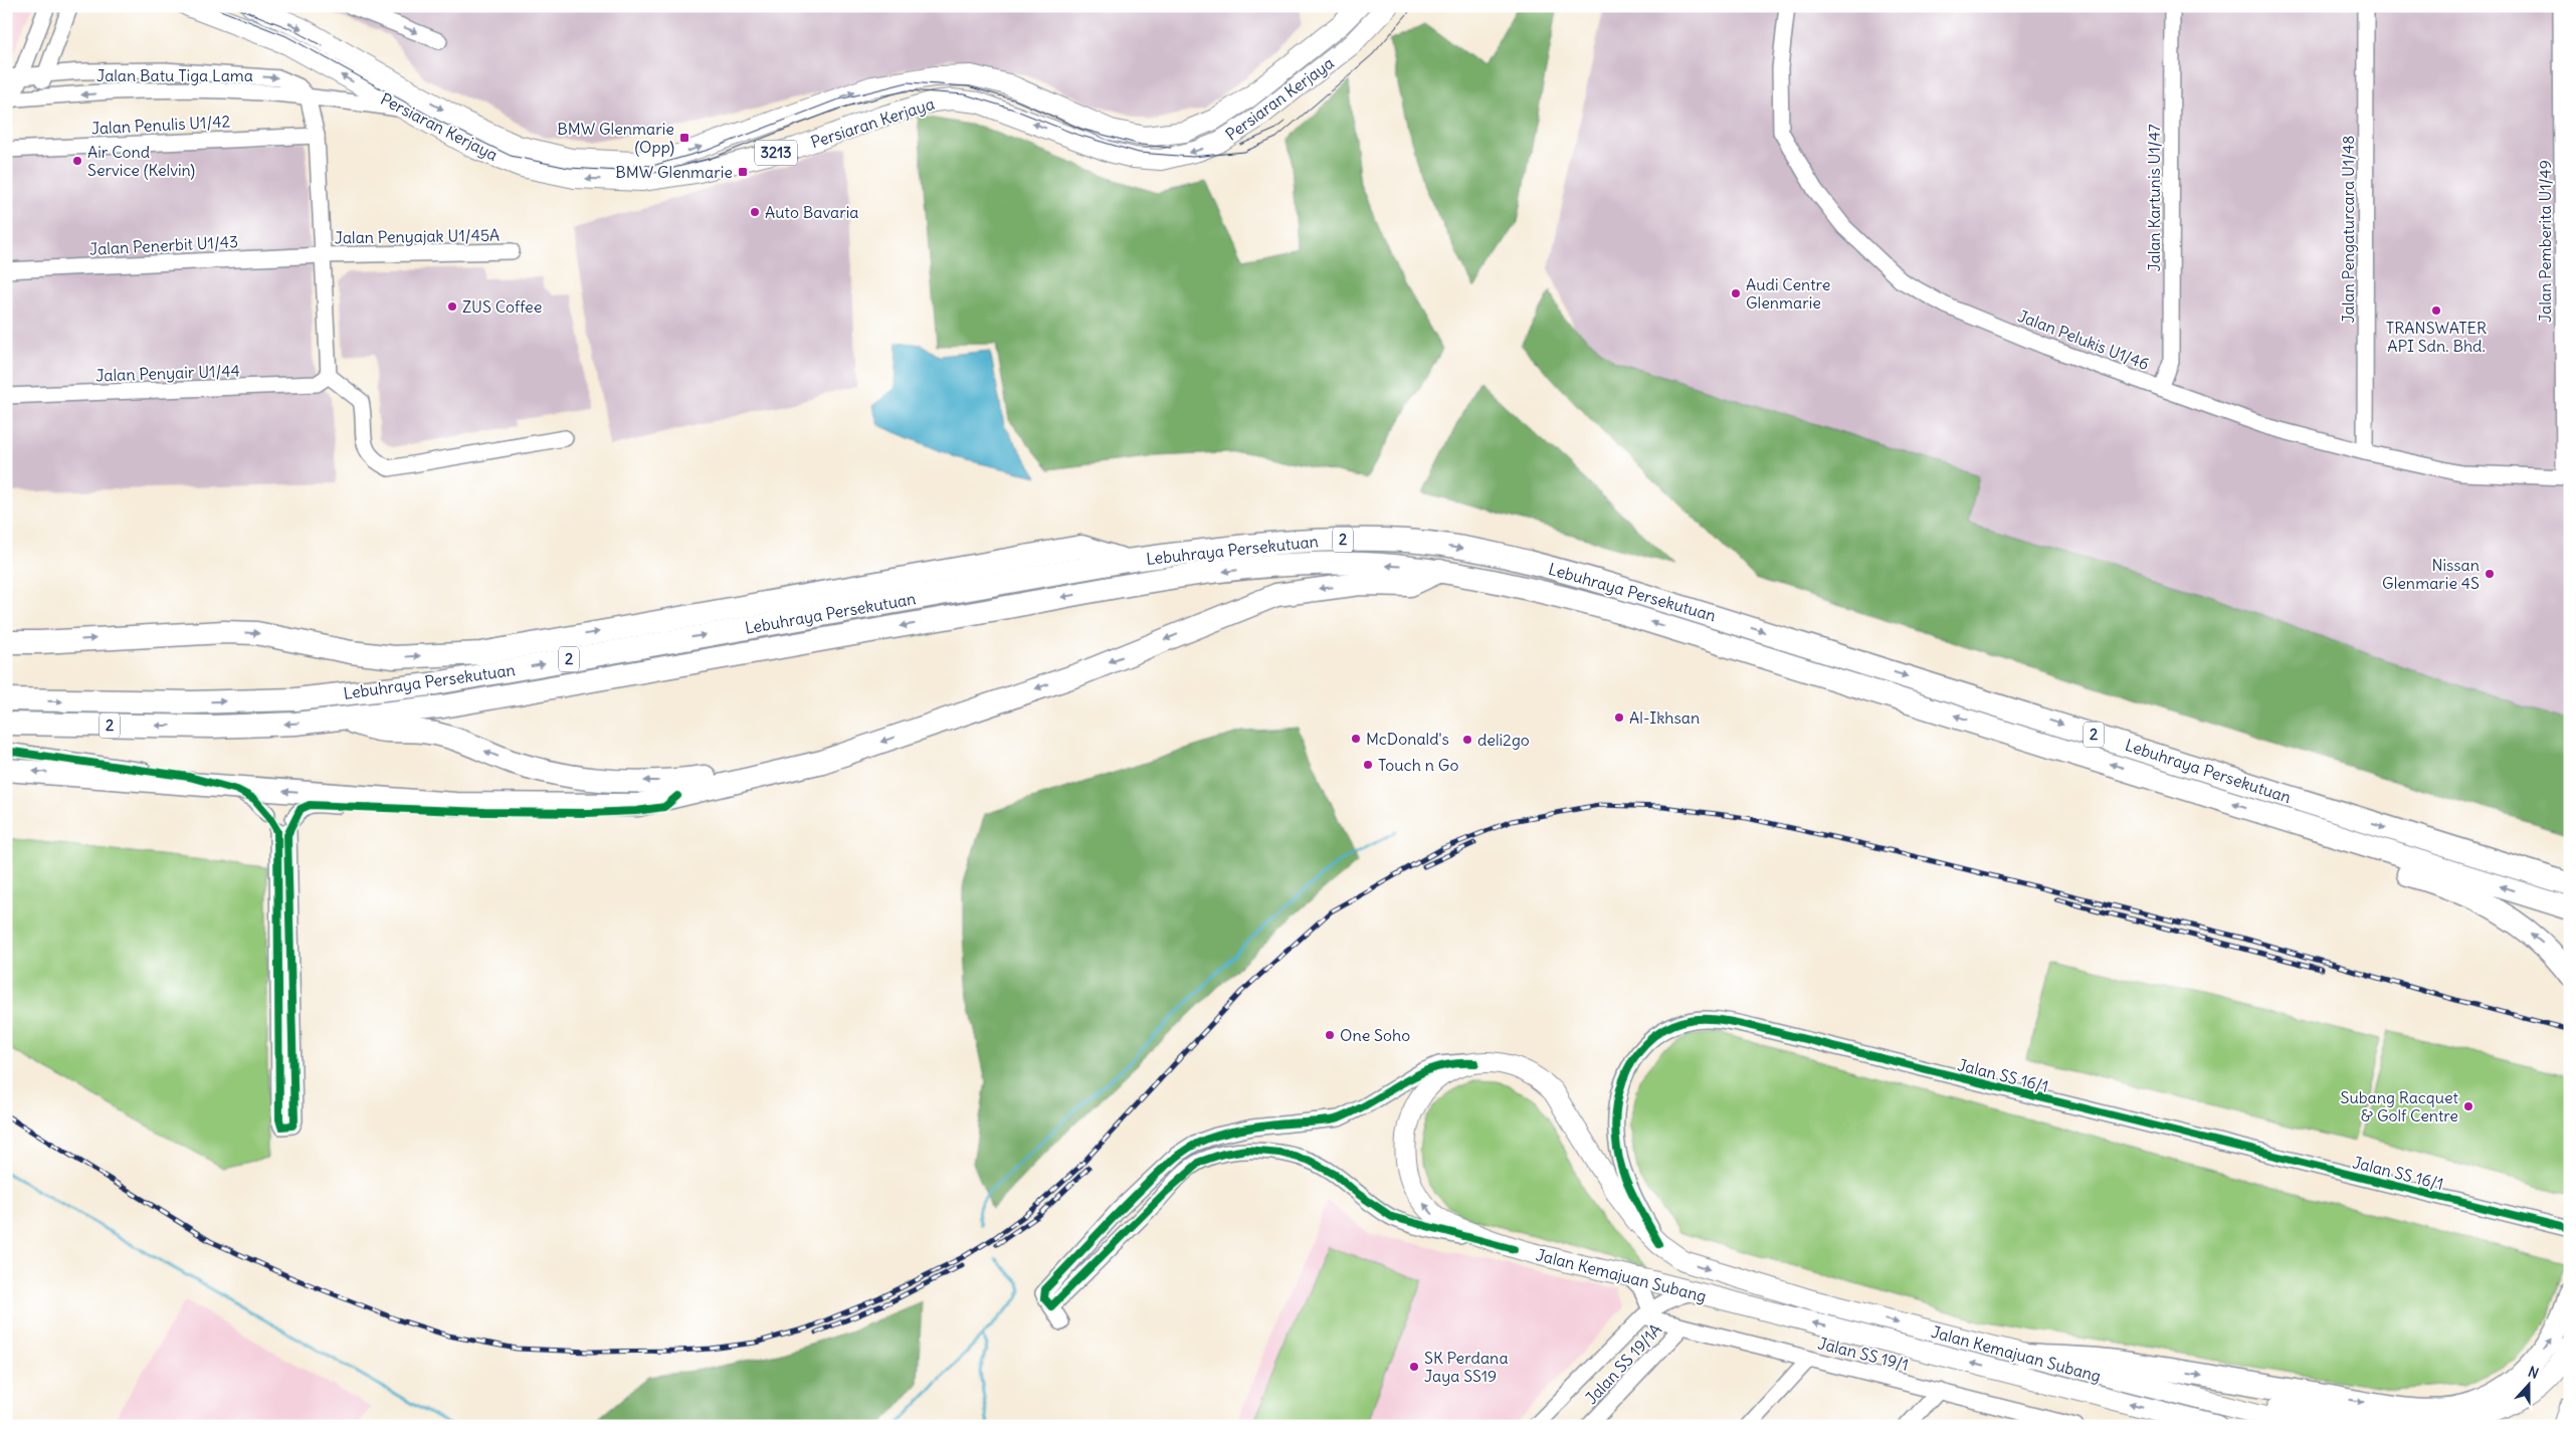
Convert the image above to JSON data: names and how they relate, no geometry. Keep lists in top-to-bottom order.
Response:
{
  "streets": {
    "highway": ["2", "Lebuhraya Persekutuan"],
    "main road": ["Persiaran Kerjaya", "3213", "Jalan Kemajuan Subang"],
    "street": [
      "Jalan Batu Tiga Lama",
      "Jalan Penulis U1/42",
      "Jalan Kartunis U1/47",
      "Jalan Pengaturcara U1/48",
      "Jalan Penyajak U1/45A",
      "Jalan Pemberita U1/49",
      "Jalan Penerbit U1/43",
      "Jalan Pelukis U1/46",
      "Jalan Penyair U1/44",
      "Jalan SS 16/1",
      "Jalan SS 19/1",
      "Jalan SS 19/1A"
    ]
  },
  "crossings": [
    ["Jalan Kartunis U1/47", "Jalan Pelukis U1/46"],
    ["Jalan Pengaturcara U1/48", "Jalan Pelukis U1/46"],
    ["Jalan Penyajak U1/45A", "Jalan Penerbit U1/43"],
    ["Jalan Pemberita U1/49", "Jalan Pelukis U1/46"],
    ["Jalan SS 16/1", "Jalan Kemajuan Subang"],
    ["Jalan SS 19/1", "Jalan SS 19/1A"]
  ],
  "places": {
    "transit": ["BMW Glenmarie (Opp)", "BMW Glenmarie"],
    "other": [
      "Air Cond Service (Kelvin)",
      "Auto Bavaria",
      "Audi Centre Glenmarie",
      "ZUS Coffee",
      "TRANSWATER API Sdn. Bhd.",
      "Nissan Glenmarie 4S",
      "Al-Ikhsan",
      "McDonald's",
      "deli2go",
      "Touch n Go",
      "One Soho",
      "Subang Racquet & Golf Centre",
      "SK Perdana Jaya SS19"
    ]
  },
  "north": "top"
}
